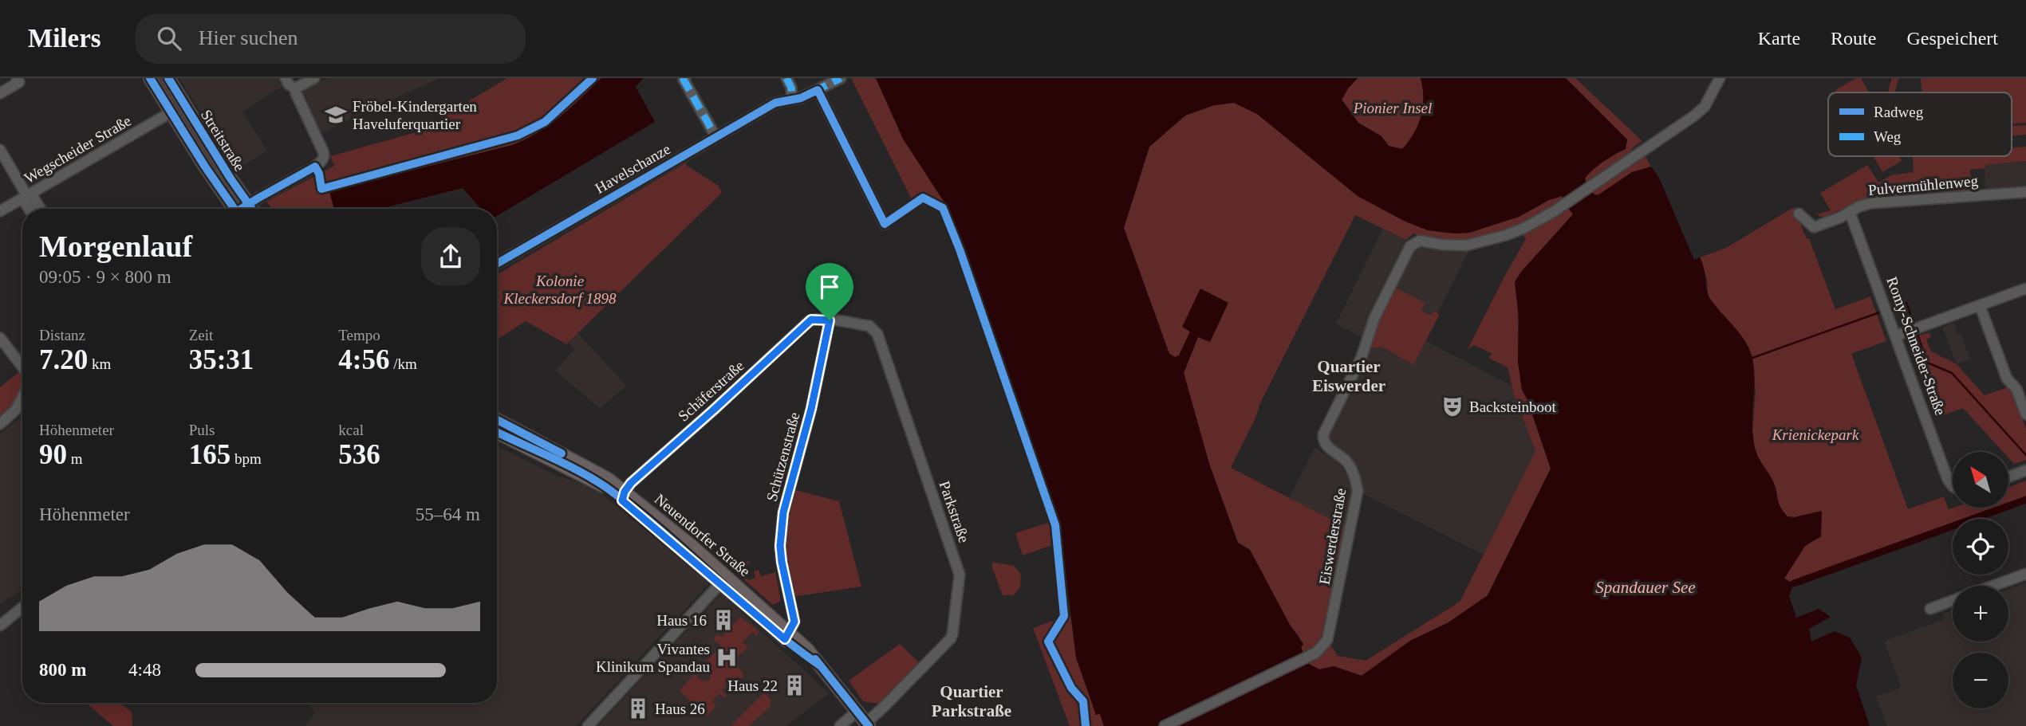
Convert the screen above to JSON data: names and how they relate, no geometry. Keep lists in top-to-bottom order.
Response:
{
  "streets": {
    "main road": ["Streitstraße", "Neuendorfer Straße"],
    "street": [
      "Wegscheider Straße",
      "Havelschanze",
      "Pulvermühlenweg",
      "Romy-Schneider-Straße",
      "Schäferstraße",
      "Schützenstraße",
      "Parkstraße",
      "Eiswerderstraße"
    ]
  },
  "crossings": [
    ["Streitstraße", "Wegscheider Straße"],
    ["Pulvermühlenweg", "Romy-Schneider-Straße"],
    ["Schäferstraße", "Schützenstraße"],
    ["Schäferstraße", "Parkstraße"],
    ["Schäferstraße", "Neuendorfer Straße"],
    ["Schützenstraße", "Parkstraße"],
    ["Schützenstraße", "Neuendorfer Straße"],
    ["Parkstraße", "Neuendorfer Straße"]
  ],
  "districts": ["Quartier Eiswerder", "Quartier Parkstraße"],
  "water": ["Spandauer See"],
  "parks": ["Pionier Insel", "Kolonie Kleckersdorf 1898", "Krienickepark"],
  "places": {
    "school or university": ["Fröbel-Kindergarten Haveluferquartier"],
    "theatre": ["Backsteinboot"],
    "building": ["Haus 16", "Haus 22", "Haus 26"],
    "hospital": ["Vivantes Klinikum Spandau"]
  },
  "legend": ["Radweg", "Weg"],
  "north": "top left",
  "page": {
    "header": "Milers",
    "search": "Hier suchen",
    "nav": ["Karte", "Route", "Gespeichert"],
    "heading": ["Morgenlauf", "09:05 · 9 × 800 m"],
    "stats": [
      ["Distanz", "7.20 km"],
      ["Zeit", "35:31"],
      ["Tempo", "4:56 /km"],
      ["Höhenmeter", "90 m"],
      ["Puls", "165 bpm"],
      ["kcal", "536"]
    ],
    "map_buttons": ["+", "−"],
    "chart": ["Höhenmeter", "55–64 m"],
    "list": [
      {
        "name": "800 m",
        "note": "4:48"
      }
    ]
  }
}
